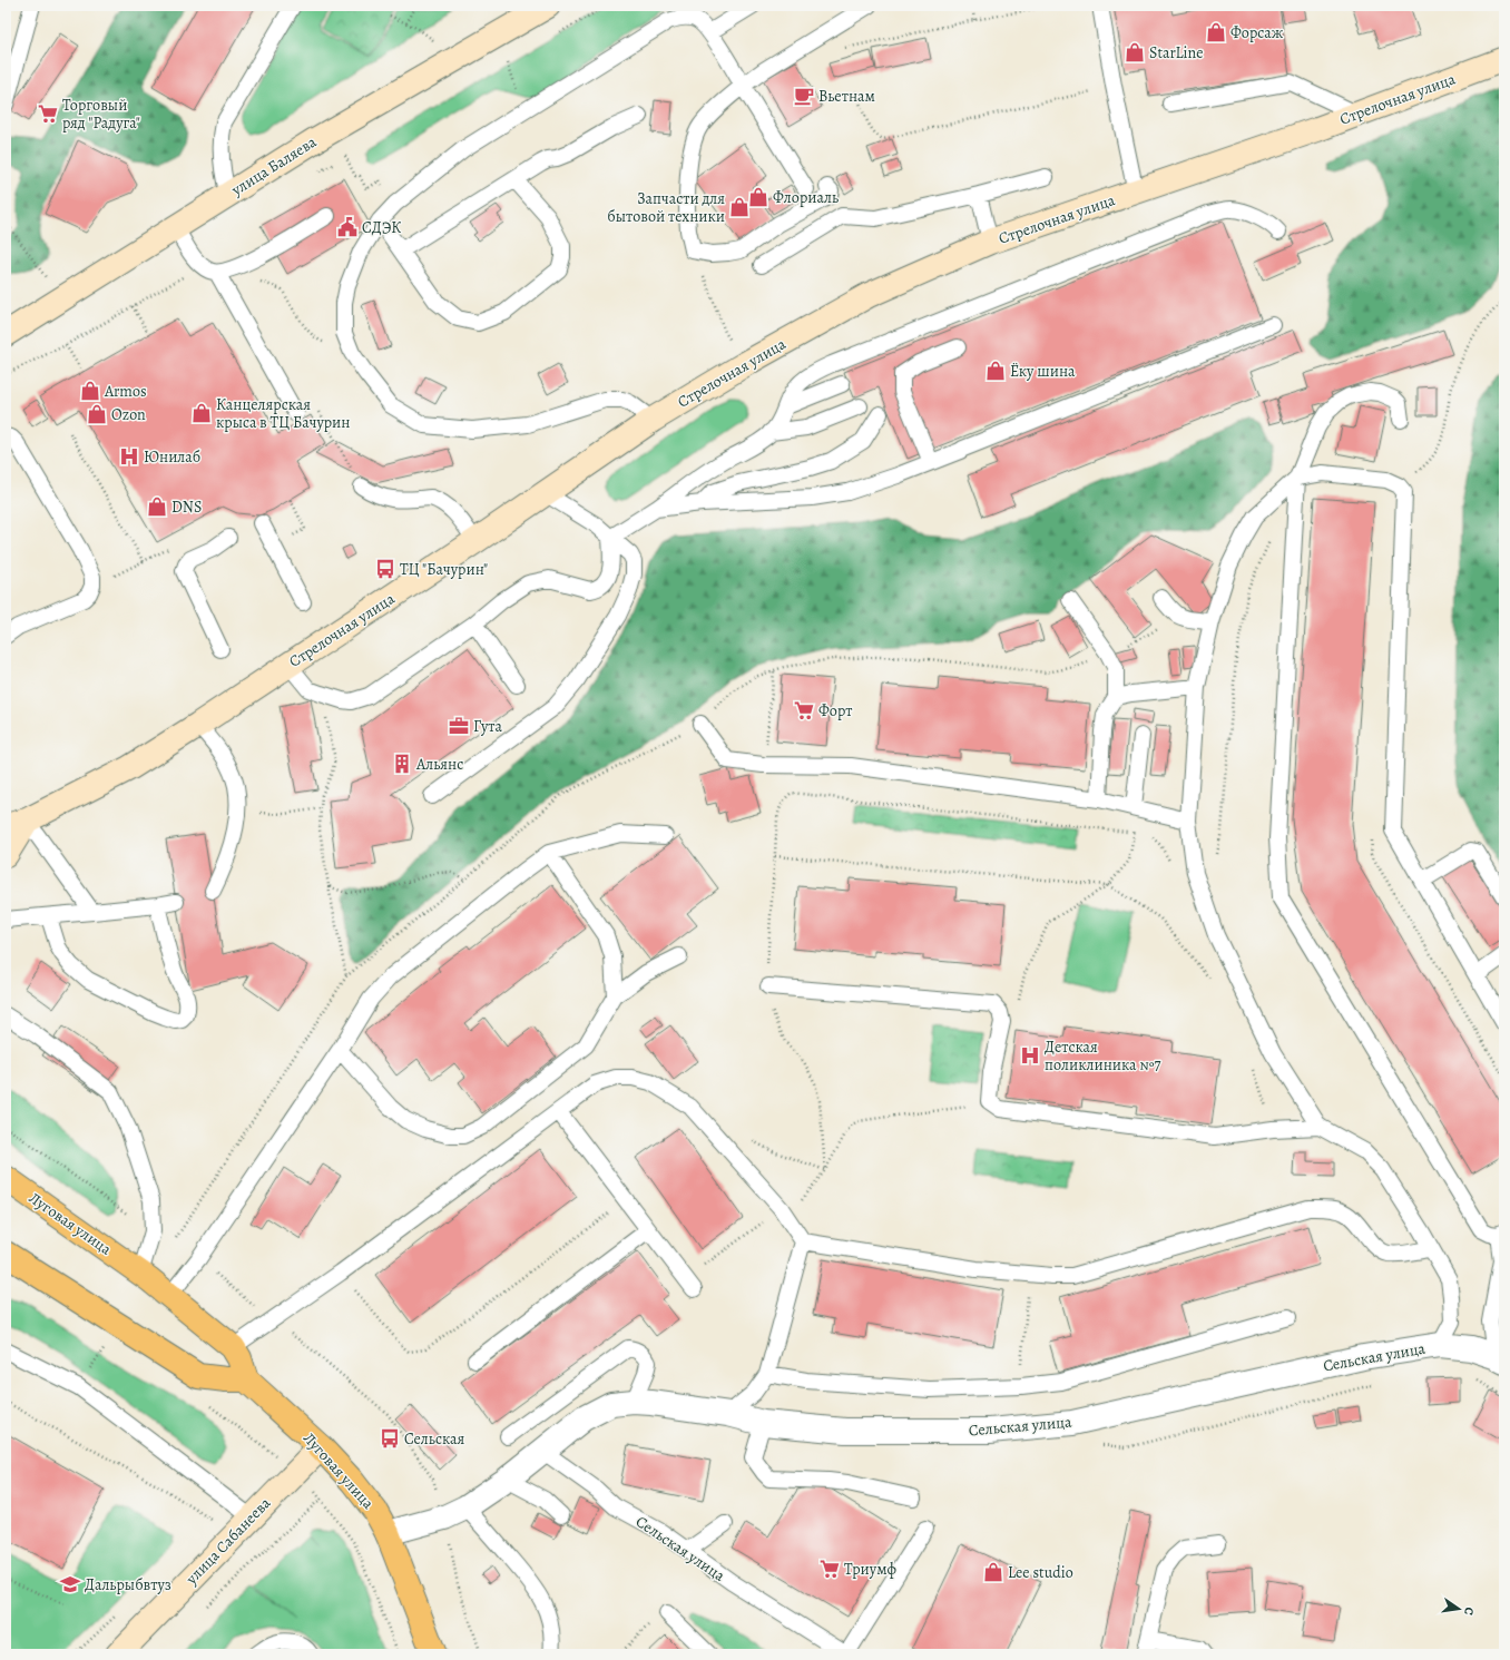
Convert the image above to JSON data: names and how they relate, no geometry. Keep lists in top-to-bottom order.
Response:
{
  "streets": {
    "main road": [
      "Стрелочная улица",
      "улица Баляева",
      "Луговая улица",
      "улица Сабанеева"
    ],
    "street": ["Сельская улица"]
  },
  "crossings": [
    ["Луговая улица", "Сельская улица"],
    ["Луговая улица", "улица Сабанеева"]
  ],
  "places": {
    "shop": [
      "Форсаж",
      "StarLine",
      "Флориаль",
      "Запчасти для бытовой техники",
      "Ёку шина",
      "Armos",
      "Канцелярская крыса в ТЦ Бачурин",
      "Ozon",
      "DNS",
      "Lee studio"
    ],
    "cafe": ["Вьетнам"],
    "supermarket": ["Торговый ряд \"Радуга\"", "Форт", "Триумф"],
    "public building": ["СДЭК"],
    "hospital": ["Юнилаб", "Детская поликлиника №7"],
    "bus stop": ["ТЦ \"Бачурин\"", "Сельская"],
    "office": ["Гута"],
    "building": ["Альянс"],
    "school or university": ["Дальрыбвтуз"]
  },
  "north": "right"
}
